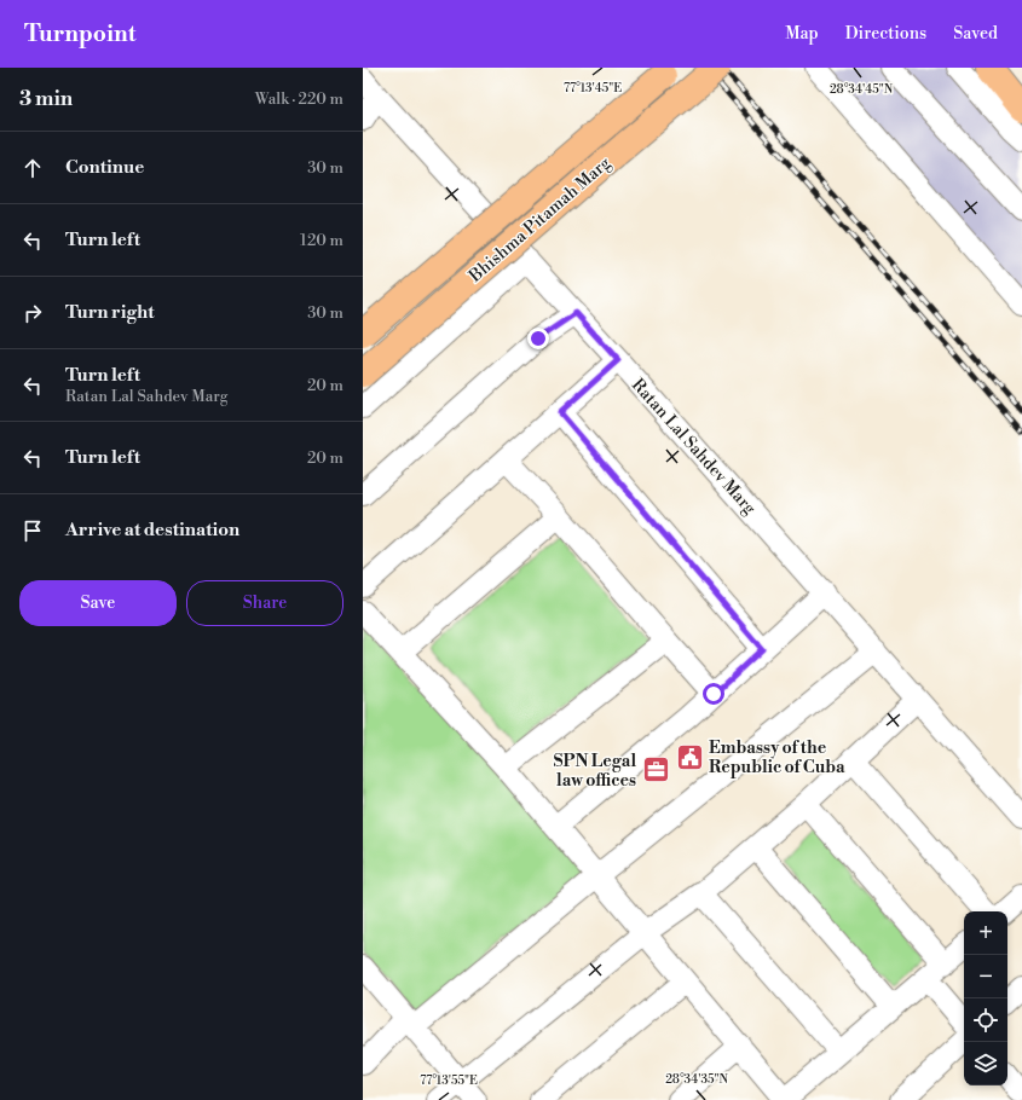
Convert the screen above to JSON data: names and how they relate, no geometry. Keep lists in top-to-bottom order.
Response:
{
  "streets": {
    "main road": ["Bhishma Pitamah Marg"],
    "street": ["Ratan Lal Sahdev Marg"]
  },
  "places": {
    "public building": ["Embassy of the Republic of Cuba"],
    "office": ["SPN Legal law offices"]
  },
  "page": {
    "header": "Turnpoint",
    "nav": ["Map", "Directions", "Saved"],
    "heading": ["3 min", "Walk · 220 m"],
    "list": [
      ["Continue", "30 m"],
      ["Turn left", "120 m"],
      ["Turn right", "30 m"],
      ["Turn left", "Ratan Lal Sahdev Marg", "20 m"],
      ["Turn left", "20 m"],
      "Arrive at destination"
    ],
    "buttons": ["Save", "Share"],
    "map_buttons": ["+", "−"]
  },
  "coordinates": [
    "77°13'45\"E",
    "28°34'45\"N",
    "28°34'35\"N",
    "77°13'55\"E"
  ]
}
